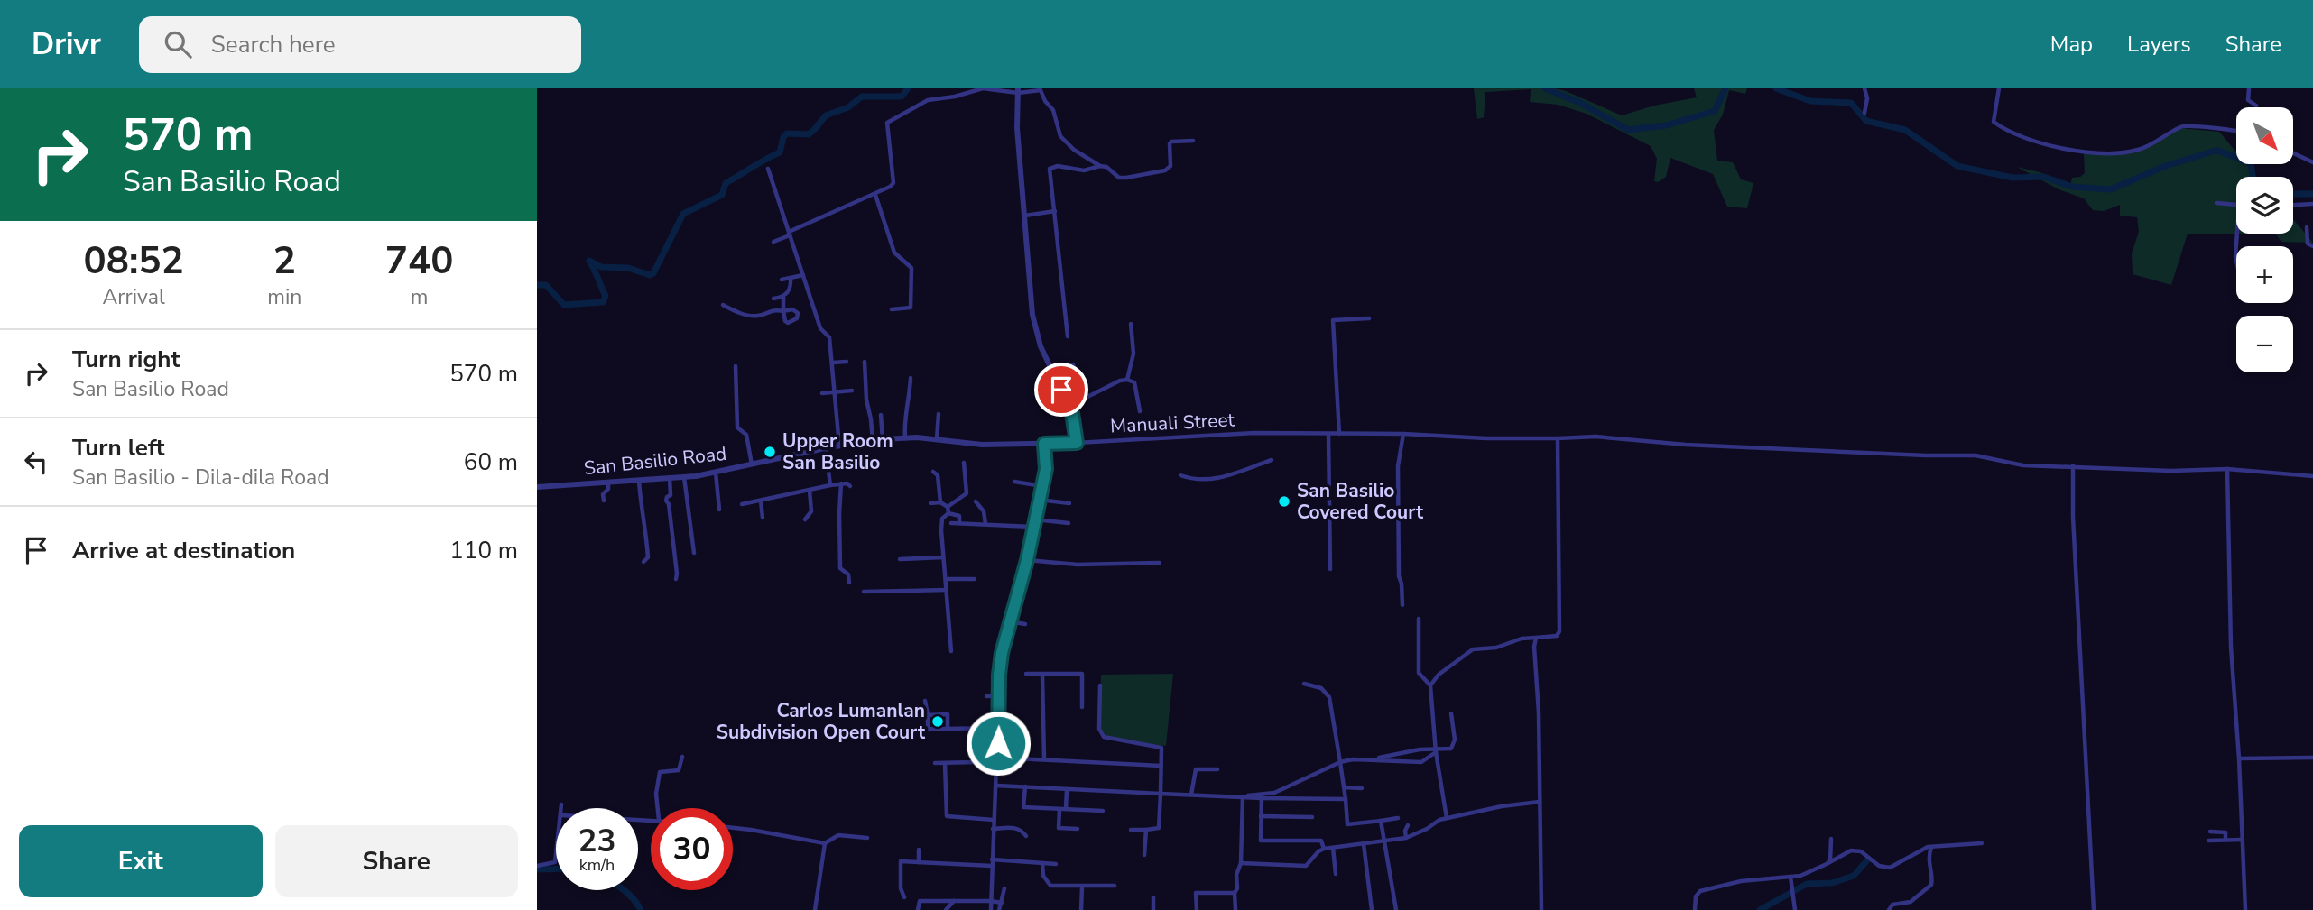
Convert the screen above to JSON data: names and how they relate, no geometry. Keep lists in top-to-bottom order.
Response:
{
  "streets": {
    "street": ["Manuali Street", "San Basilio Road"]
  },
  "crossings": [
    ["Manuali Street", "San Basilio Road"]
  ],
  "places": ["Upper Room San Basilio", "San Basilio Covered Court", "Carlos Lumanlan Subdivision Open Court"],
  "north": "bottom right",
  "page": {
    "header": "Drivr",
    "search": "Search here",
    "nav": ["Map", "Layers", "Share"],
    "turn": ["570 m", "San Basilio Road"],
    "map_buttons": ["+", "−"],
    "eta": [
      "08:52",
      "Arrival",
      "2",
      "min",
      "740",
      "m"
    ],
    "list": [
      {
        "name": "Turn right",
        "note": "San Basilio Road",
        "value": "570 m"
      },
      {
        "name": "Turn left",
        "note": "San Basilio - Dila-dila Road",
        "value": "60 m"
      },
      {
        "name": "Arrive at destination",
        "value": "110 m"
      }
    ],
    "speed": "23 km/h",
    "limit": "30",
    "buttons": ["Exit", "Share"]
  }
}
